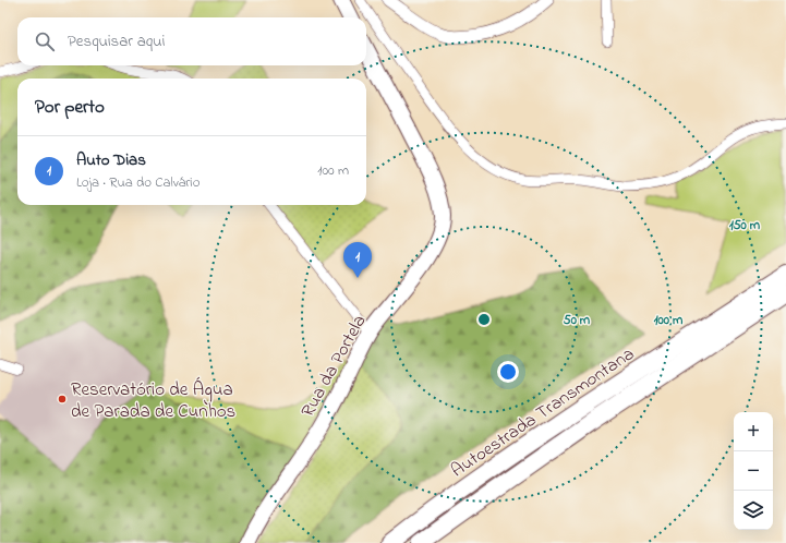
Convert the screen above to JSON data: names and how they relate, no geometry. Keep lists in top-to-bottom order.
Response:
{
  "streets": {
    "highway": ["Autoestrada Transmontana"],
    "main road": ["Rua da Portela"]
  },
  "places": ["Reservatório de Água de Parada de Cunhos"],
  "page": {
    "search": "Pesquisar aqui",
    "heading": "Por perto",
    "list": [
      {
        "mark": "1",
        "name": "Auto Dias",
        "note": "Loja · Rua do Calvário",
        "value": "100 m"
      }
    ],
    "pins": "1",
    "map_buttons": ["+", "−"]
  },
  "rings": ["150 m", "50 m", "100 m"]
}
